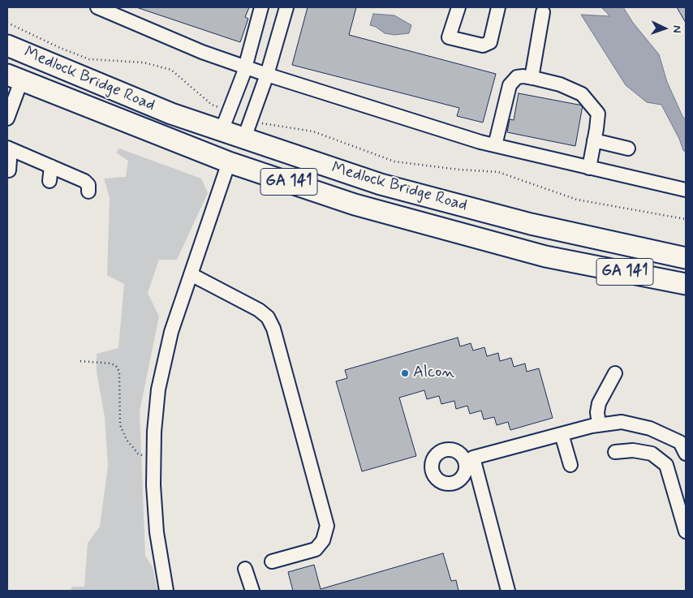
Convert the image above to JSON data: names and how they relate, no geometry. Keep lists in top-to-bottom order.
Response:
{
  "streets": {
    "highway": ["Medlock Bridge Road", "GA 141"]
  },
  "places": ["Alcon"],
  "north": "right"
}
